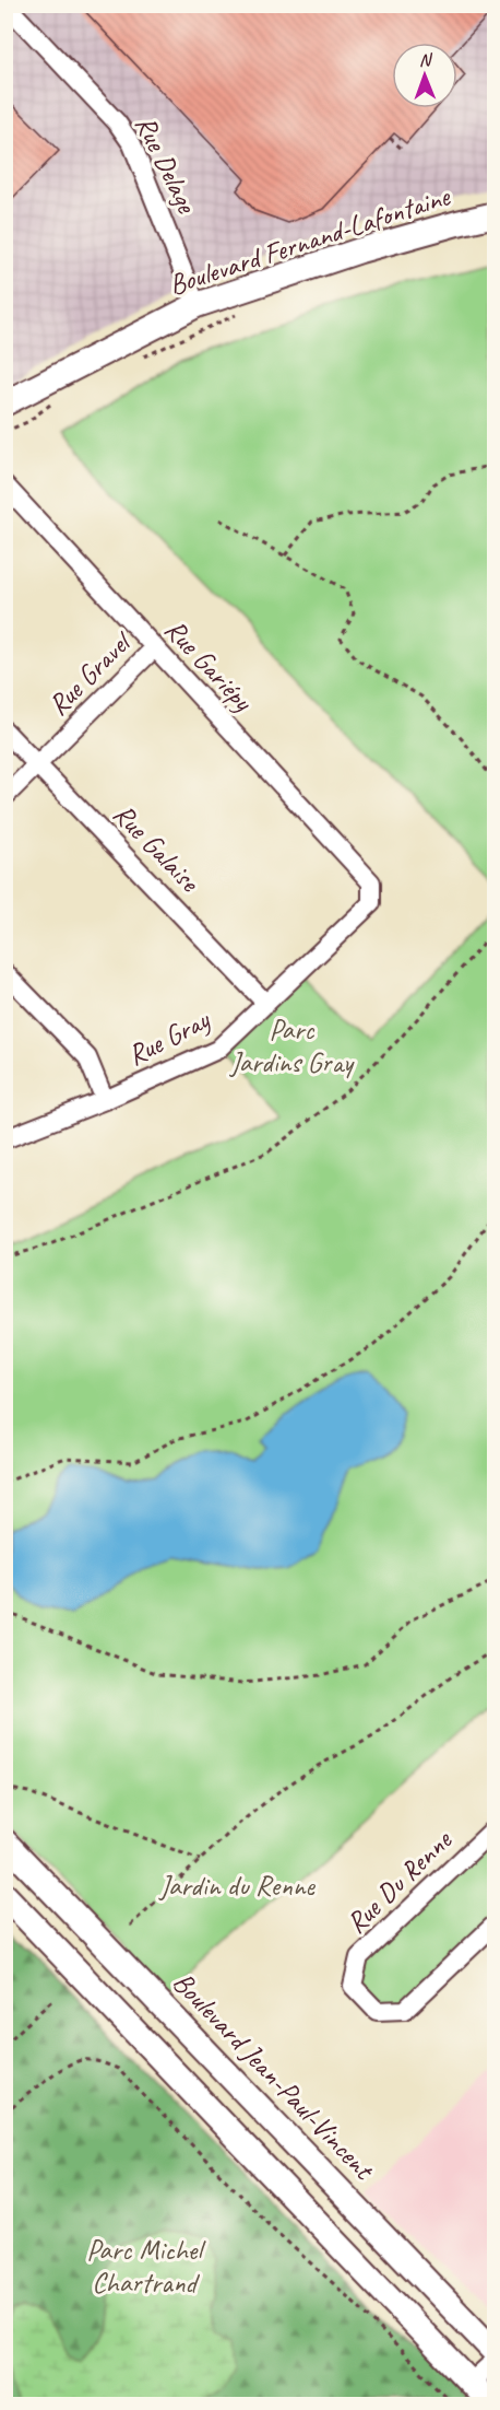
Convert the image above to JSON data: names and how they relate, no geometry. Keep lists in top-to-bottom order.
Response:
{
  "streets": {
    "street": [
      "Rue Delage",
      "Boulevard Fernand-Lafontaine",
      "Rue Gariépy",
      "Rue Gravel",
      "Rue Galaise",
      "Rue Gray",
      "Rue Du Renne",
      "Boulevard Jean-Paul-Vincent"
    ]
  },
  "crossings": [
    ["Rue Delage", "Boulevard Fernand-Lafontaine"],
    ["Rue Gariépy", "Rue Gravel"],
    ["Rue Gariépy", "Rue Gray"],
    ["Rue Gravel", "Rue Galaise"],
    ["Rue Galaise", "Rue Gray"]
  ],
  "parks": ["Parc Jardins Gray", "Jardin du Renne", "Parc Michel Chartrand"],
  "north": "top"
}
